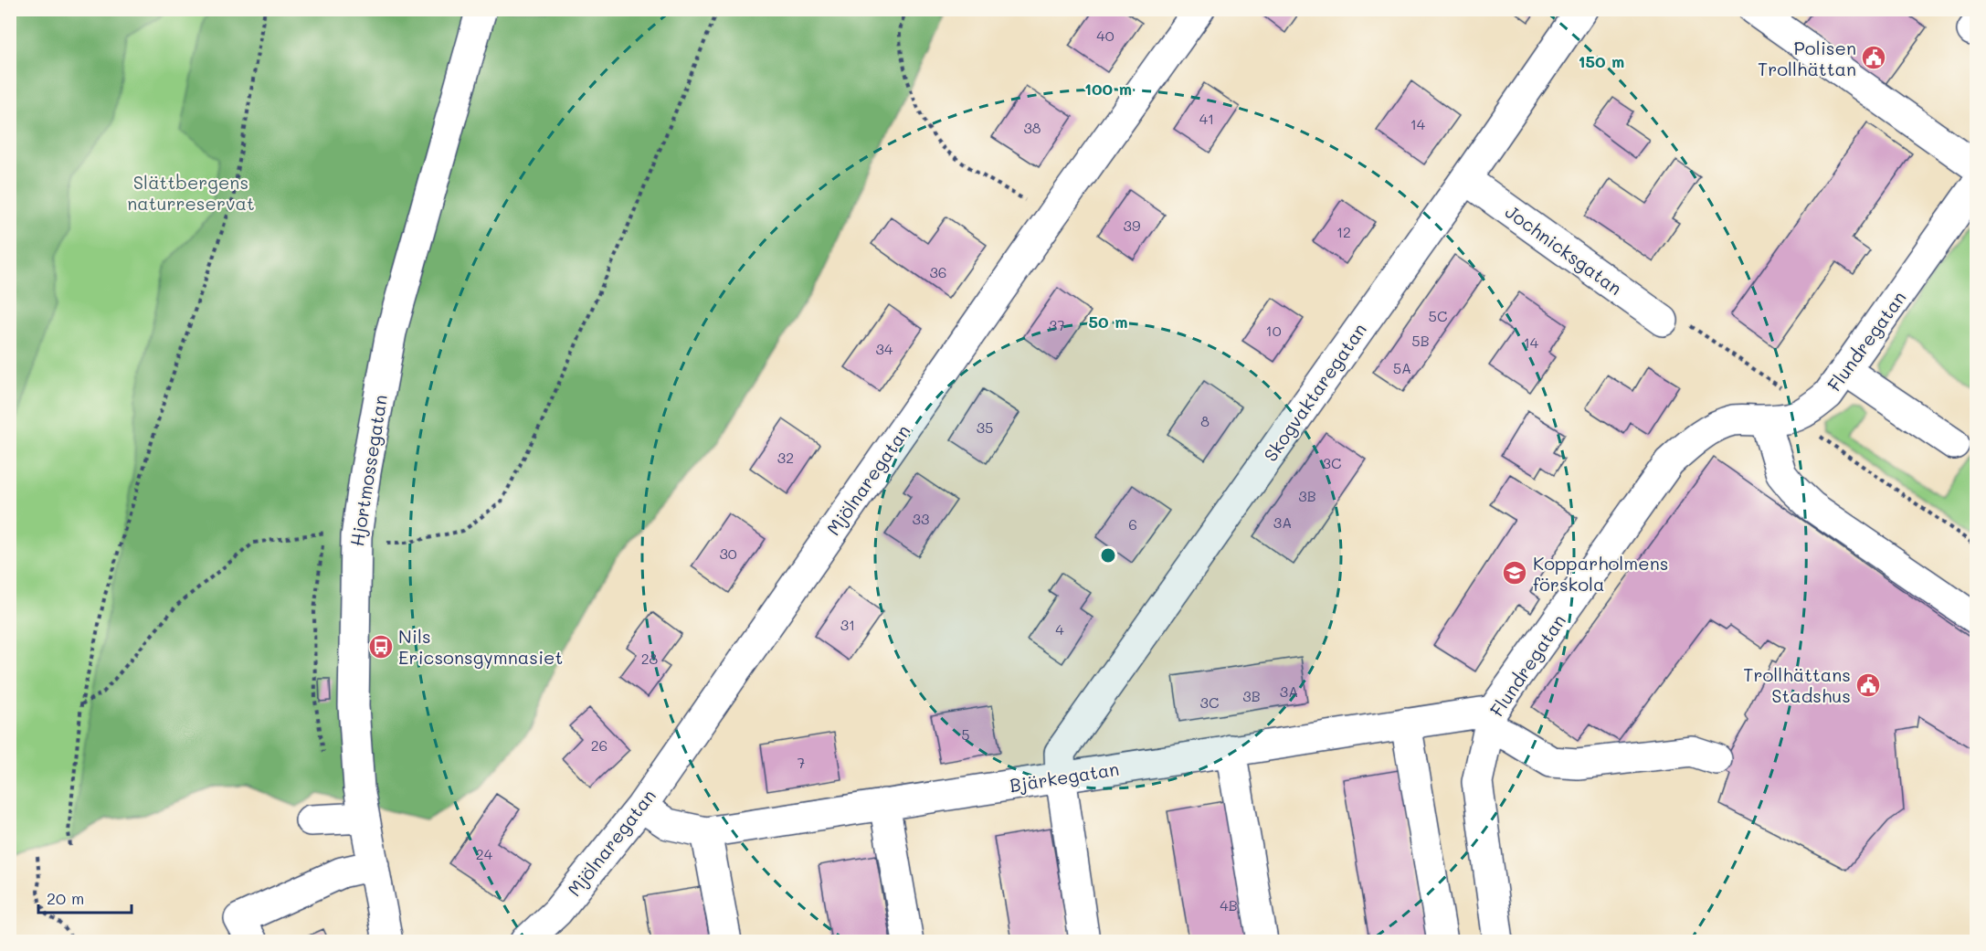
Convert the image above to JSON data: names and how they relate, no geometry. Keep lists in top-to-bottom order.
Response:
{
  "streets": {
    "street": [
      "Jochnicksgatan",
      "Flundregatan",
      "Skogvaktaregatan",
      "Hjortmossegatan",
      "Mjölnaregatan",
      "Bjärkegatan"
    ]
  },
  "crossings": [
    ["Jochnicksgatan", "Skogvaktaregatan"],
    ["Flundregatan", "Bjärkegatan"],
    ["Skogvaktaregatan", "Bjärkegatan"],
    ["Mjölnaregatan", "Bjärkegatan"]
  ],
  "parks": ["Slättbergens naturreservat"],
  "places": {
    "public building": ["Polisen Trollhättan", "Trollhättans Stadshus"],
    "school or university": ["Kopparholmens förskola"],
    "bus stop": ["Nils Ericsonsgymnasiet"]
  },
  "house_numbers": [
    "40",
    "41",
    "14",
    "38",
    "39",
    "12",
    "36",
    "5C",
    "37",
    "10",
    "5B",
    "14",
    "34",
    "5A",
    "8",
    "35",
    "32",
    "3C",
    "3B",
    "33",
    "3A",
    "6",
    "30",
    "31",
    "4",
    "28",
    "3A",
    "3B",
    "3C",
    "5",
    "26",
    "7",
    "24",
    "4B"
  ],
  "scale_bar": "20 m",
  "rings": ["150 m", "100 m", "50 m"]
}
